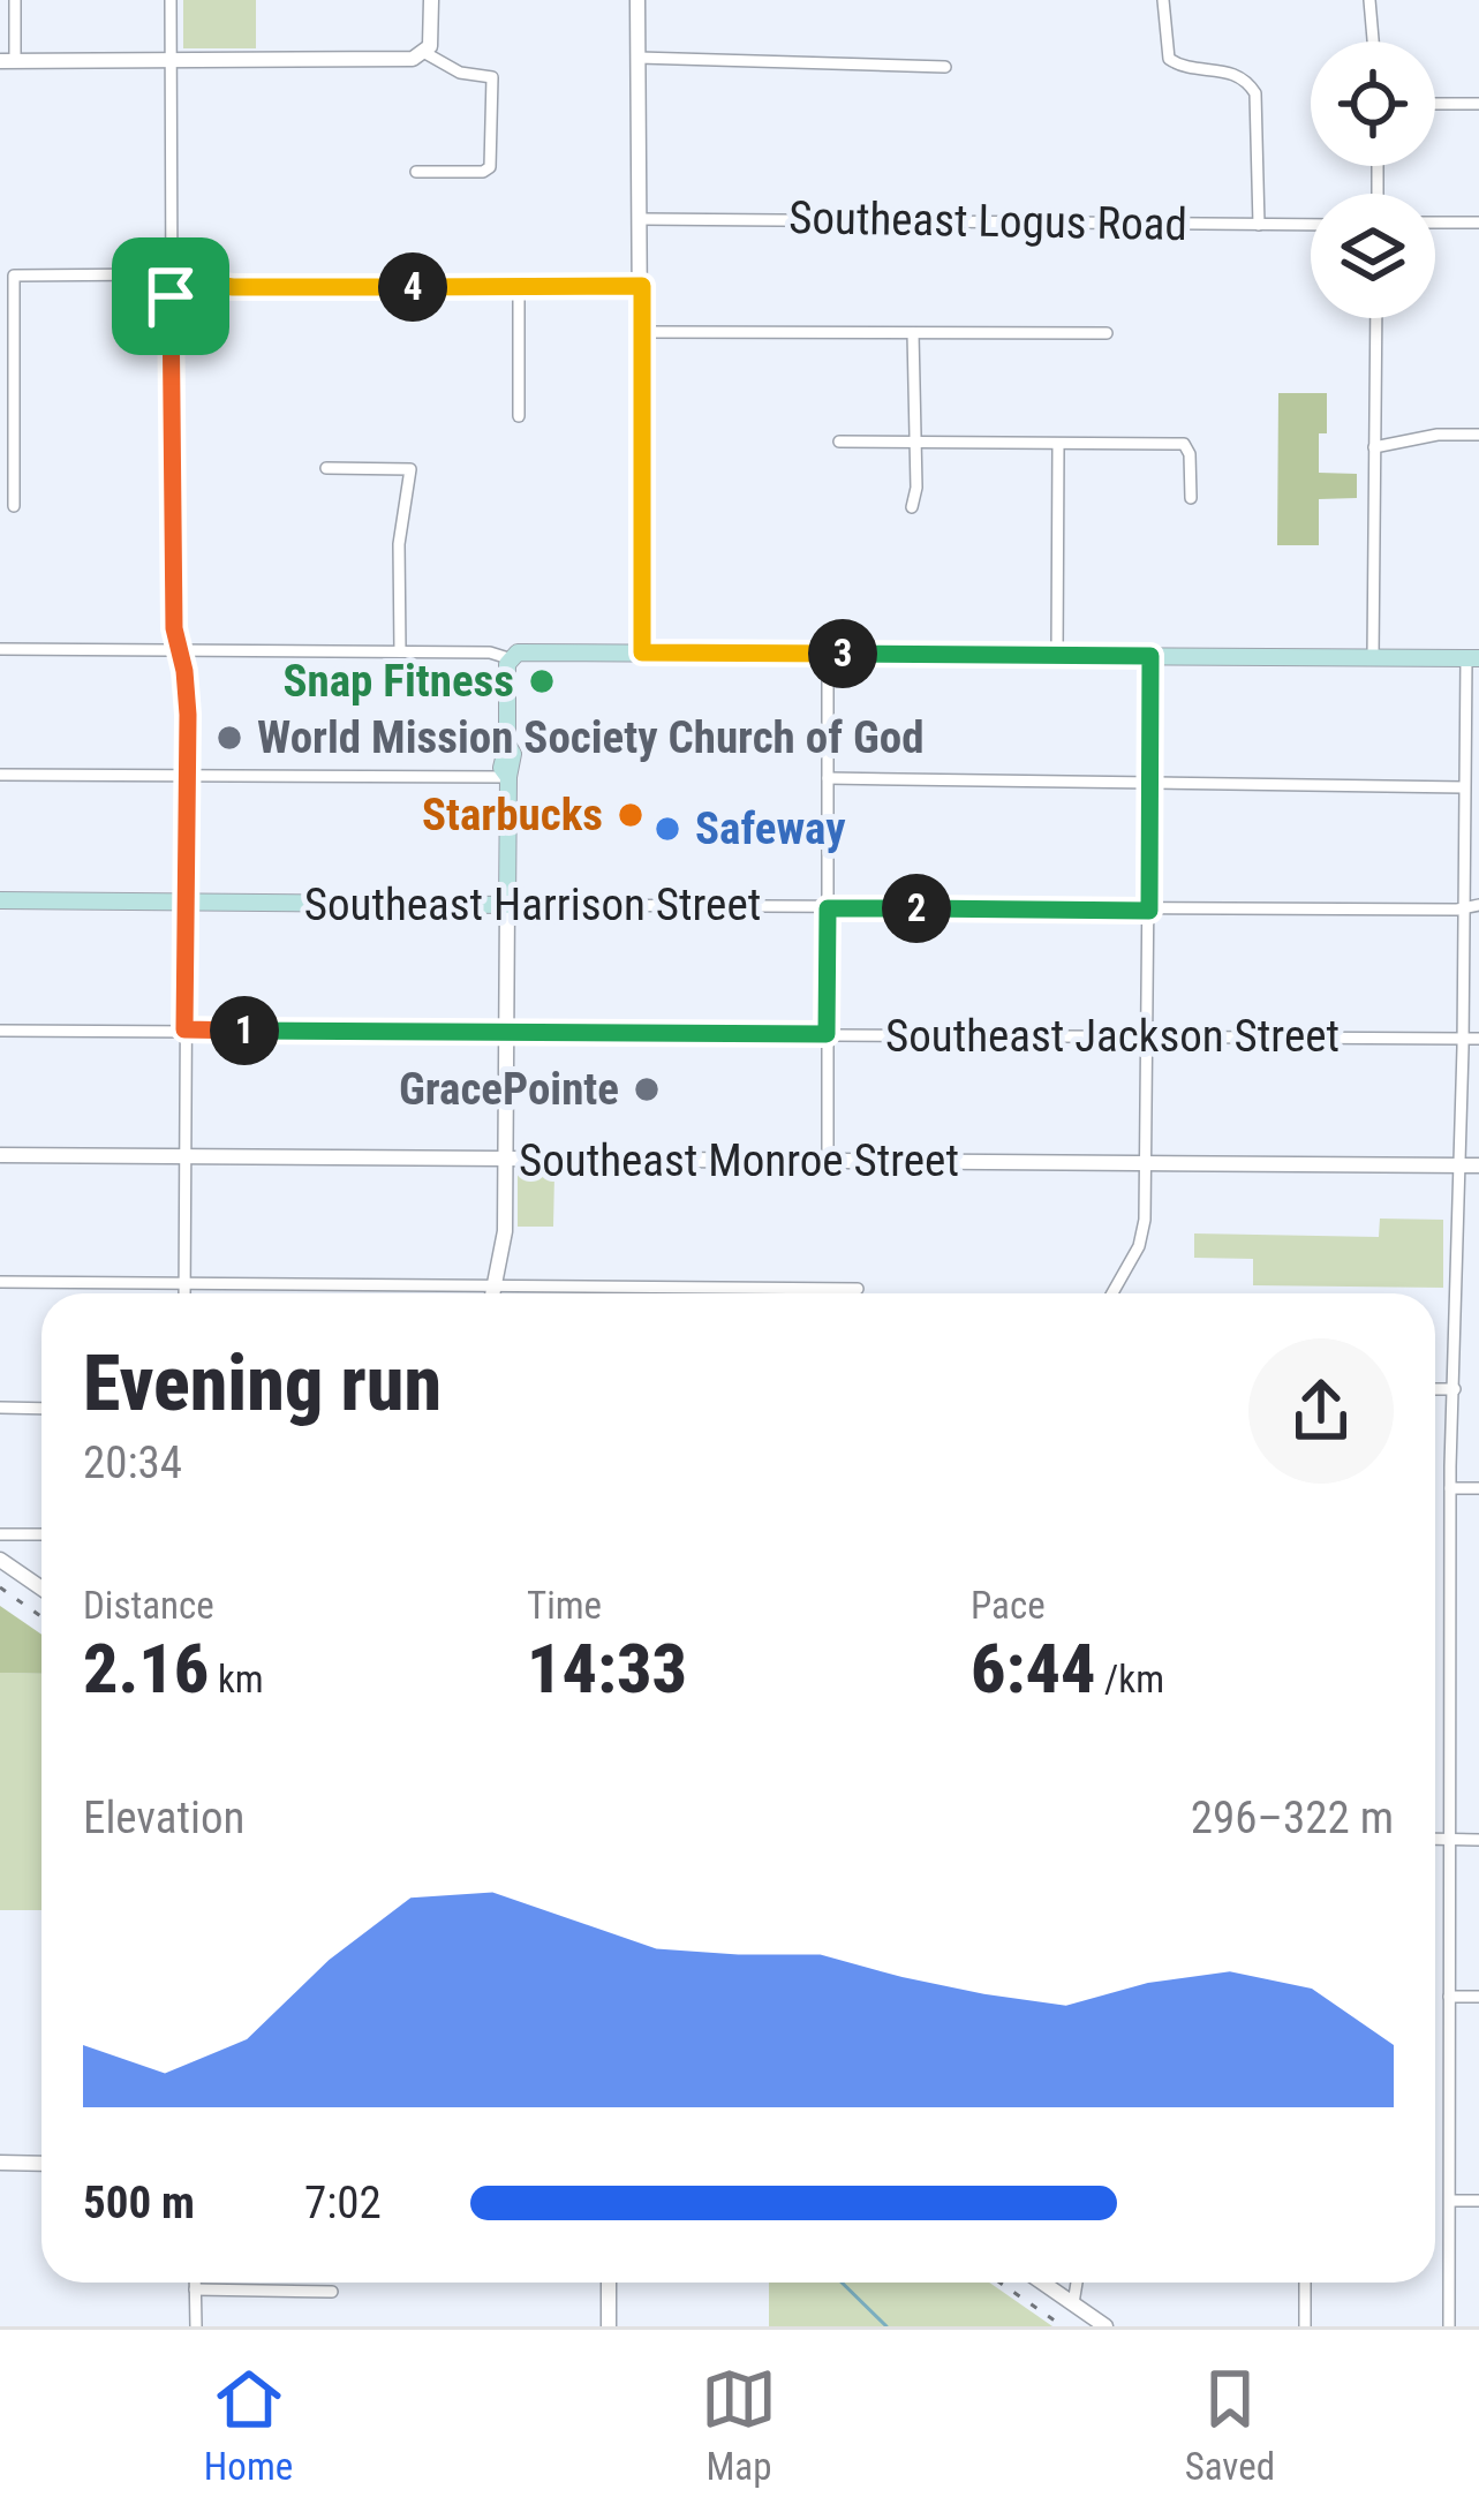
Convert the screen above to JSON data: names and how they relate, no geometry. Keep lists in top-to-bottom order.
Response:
{
  "streets": {
    "main road": ["Southeast Harrison Street"],
    "street": ["Southeast Logus Road", "Southeast Jackson Street", "Southeast Monroe Street"]
  },
  "places": [
    "Snap Fitness",
    "World Mission Society Church of God",
    "Starbucks",
    "Safeway",
    "GracePointe"
  ],
  "page": {
    "pins": [
      "4",
      "3",
      "2",
      "1"
    ],
    "heading": ["Evening run", "20:34"],
    "stats": [
      ["Distance", "2.16 km"],
      ["Time", "14:33"],
      ["Pace", "6:44 /km"]
    ],
    "chart": ["Elevation", "296–322 m"],
    "list": [
      {
        "name": "500 m",
        "note": "7:02"
      }
    ],
    "tabs": ["Home", "Map", "Saved"]
  }
}
